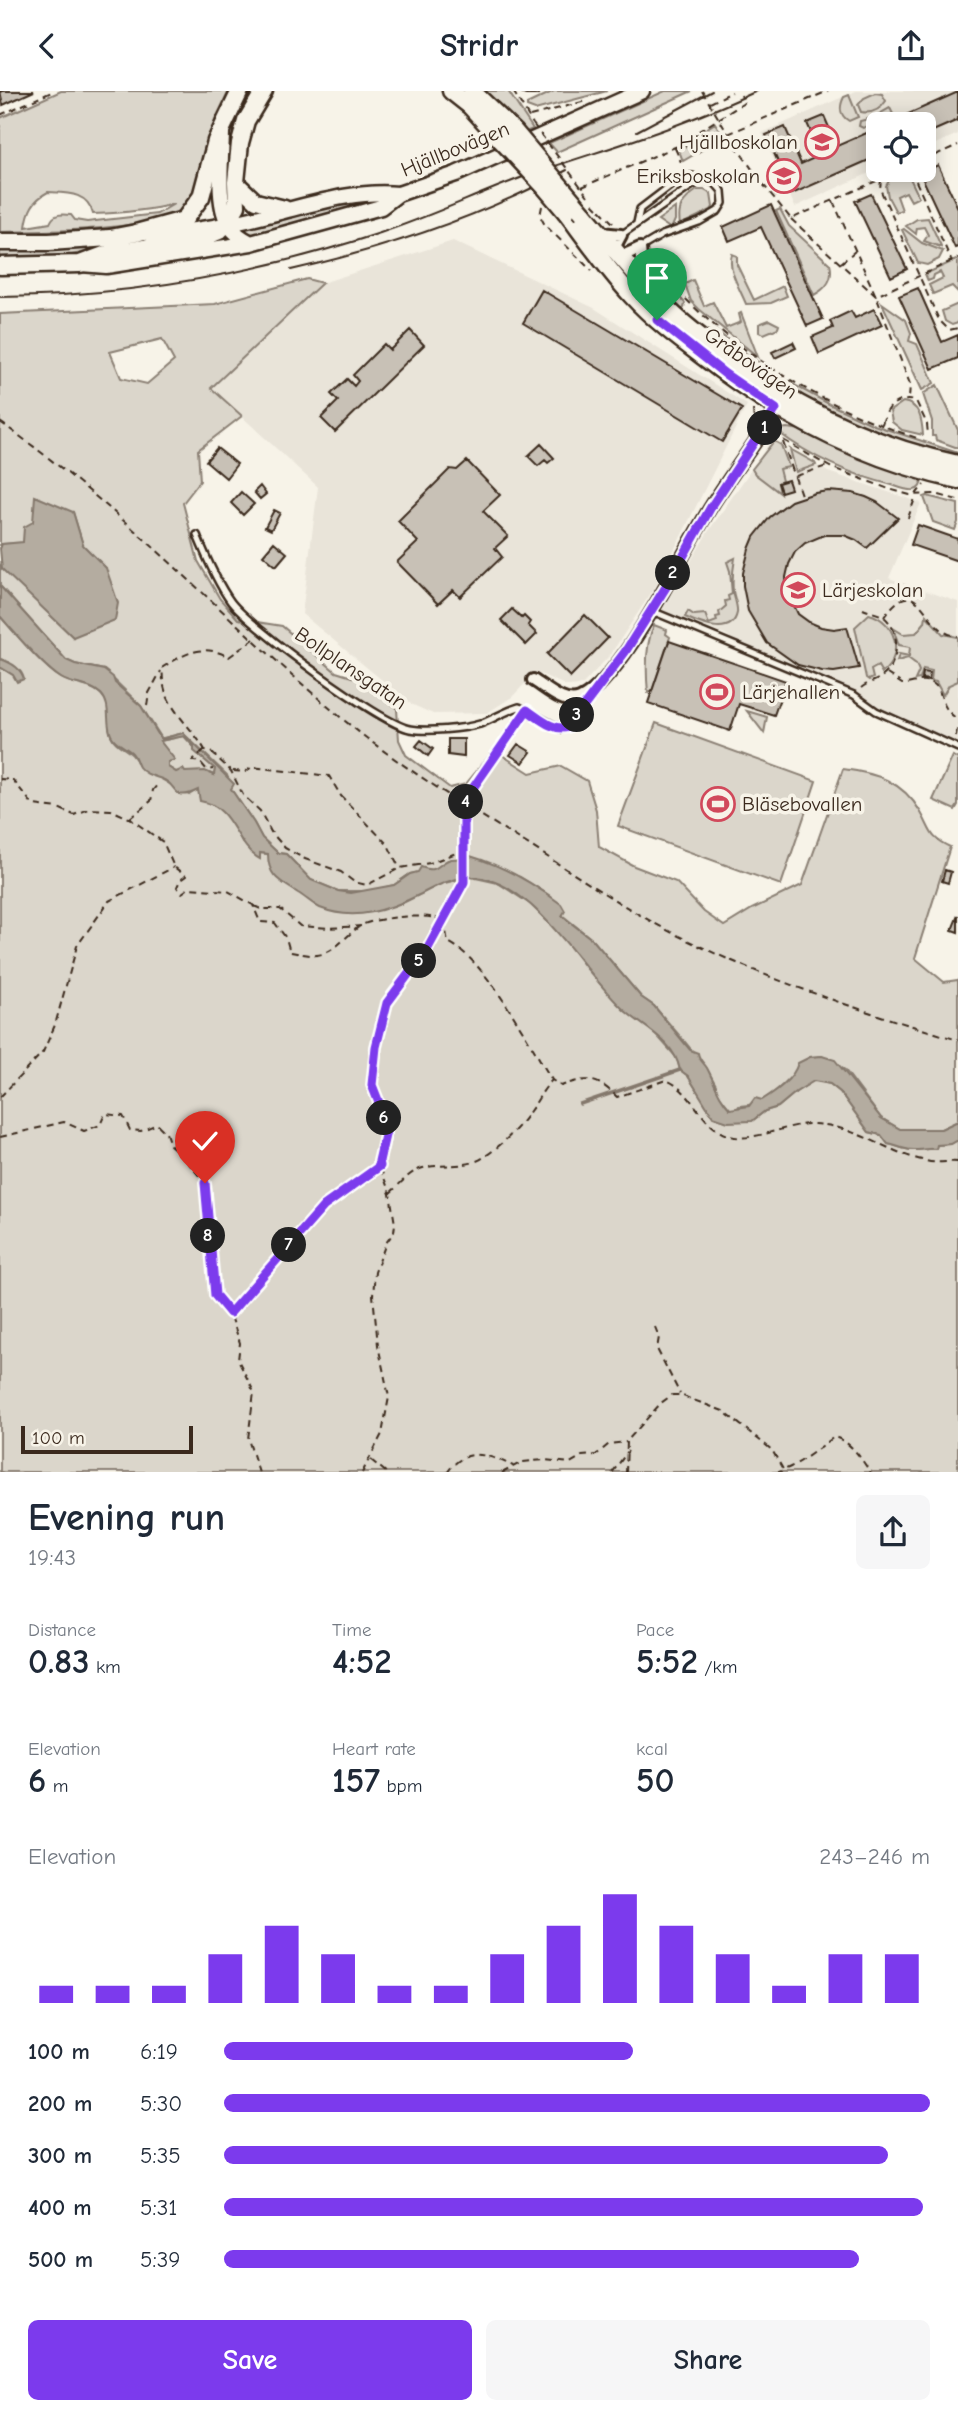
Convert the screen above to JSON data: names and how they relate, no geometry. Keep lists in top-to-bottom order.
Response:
{
  "streets": {
    "main road": ["Hjällbovägen", "Gråbovägen"],
    "lane": ["Bollplansgatan"]
  },
  "places": {
    "school or university": ["Hjällboskolan", "Eriksboskolan", "Lärjeskolan"],
    "sports": ["Lärjehallen", "Bläsebovallen"]
  },
  "scale_bar": "100 m",
  "page": {
    "header": "Stridr",
    "pins": [
      "1",
      "2",
      "3",
      "4",
      "5",
      "6",
      "8",
      "7"
    ],
    "scale": "100 m",
    "heading": ["Evening run", "19:43"],
    "stats": [
      ["Distance", "0.83 km"],
      ["Time", "4:52"],
      ["Pace", "5:52 /km"],
      ["Elevation", "6 m"],
      ["Heart rate", "157 bpm"],
      ["kcal", "50"]
    ],
    "chart": ["Elevation", "243–246 m"],
    "list": [
      {
        "name": "100 m",
        "note": "6:19"
      },
      {
        "name": "200 m",
        "note": "5:30"
      },
      {
        "name": "300 m",
        "note": "5:35"
      },
      {
        "name": "400 m",
        "note": "5:31"
      },
      {
        "name": "500 m",
        "note": "5:39"
      }
    ],
    "buttons": ["Save", "Share"]
  }
}
